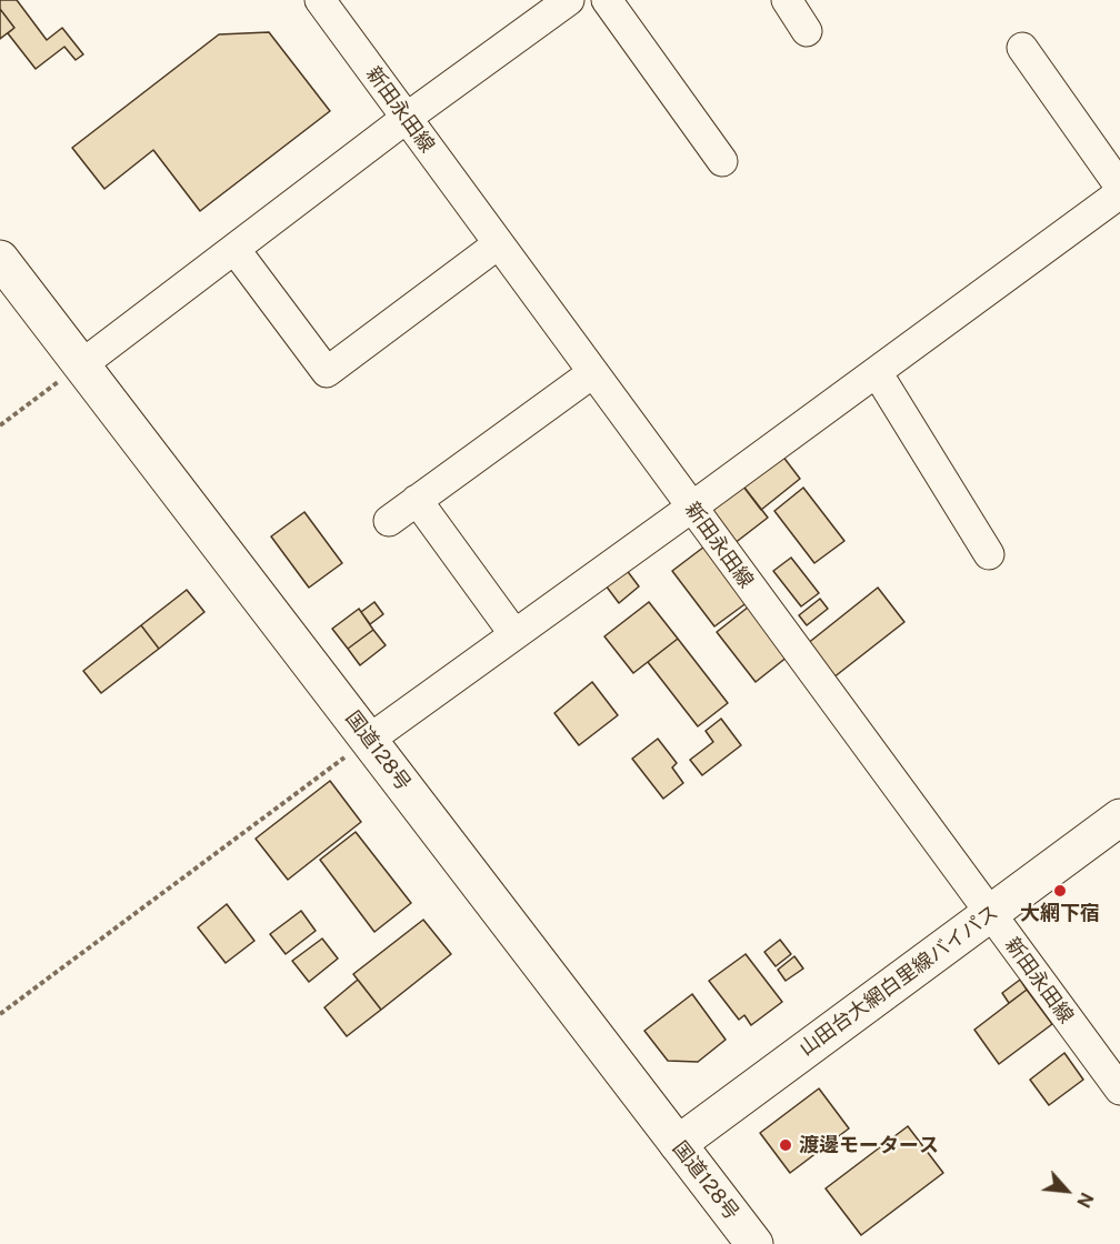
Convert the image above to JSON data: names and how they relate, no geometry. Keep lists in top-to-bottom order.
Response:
{
  "streets": {
    "main road": ["国道128号", "山田台大網白里線バイパス"],
    "street": ["新田永田線"]
  },
  "crossings": [
    ["新田永田線", "山田台大網白里線バイパス"],
    ["国道128号", "山田台大網白里線バイパス"]
  ],
  "places": ["大網下宿", "渡邊モータース"],
  "north": "bottom right"
}
